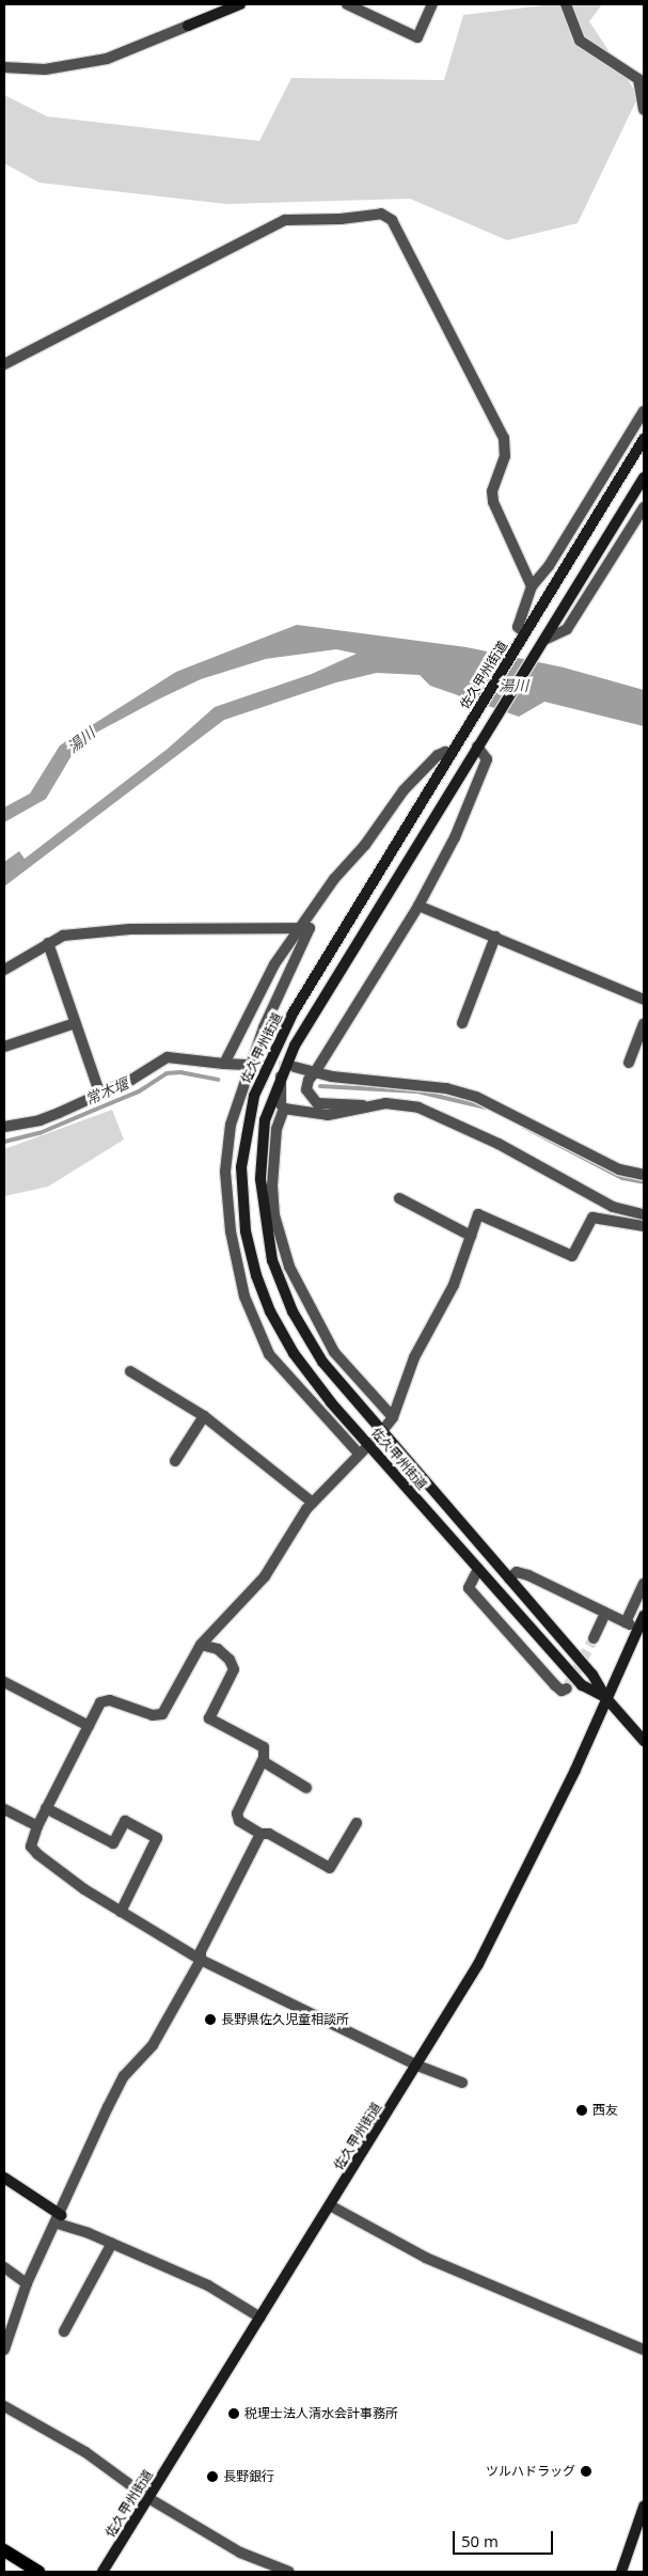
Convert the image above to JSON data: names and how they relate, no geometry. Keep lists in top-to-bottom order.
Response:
{
  "streets": {
    "main road": ["佐久甲州街道"]
  },
  "water": ["湯川", "常木堰"],
  "places": [
    "長野県佐久児童相談所",
    "西友",
    "税理士法人清水会計事務所",
    "ツルハドラッグ",
    "長野銀行"
  ],
  "scale_bar": "50 m"
}
